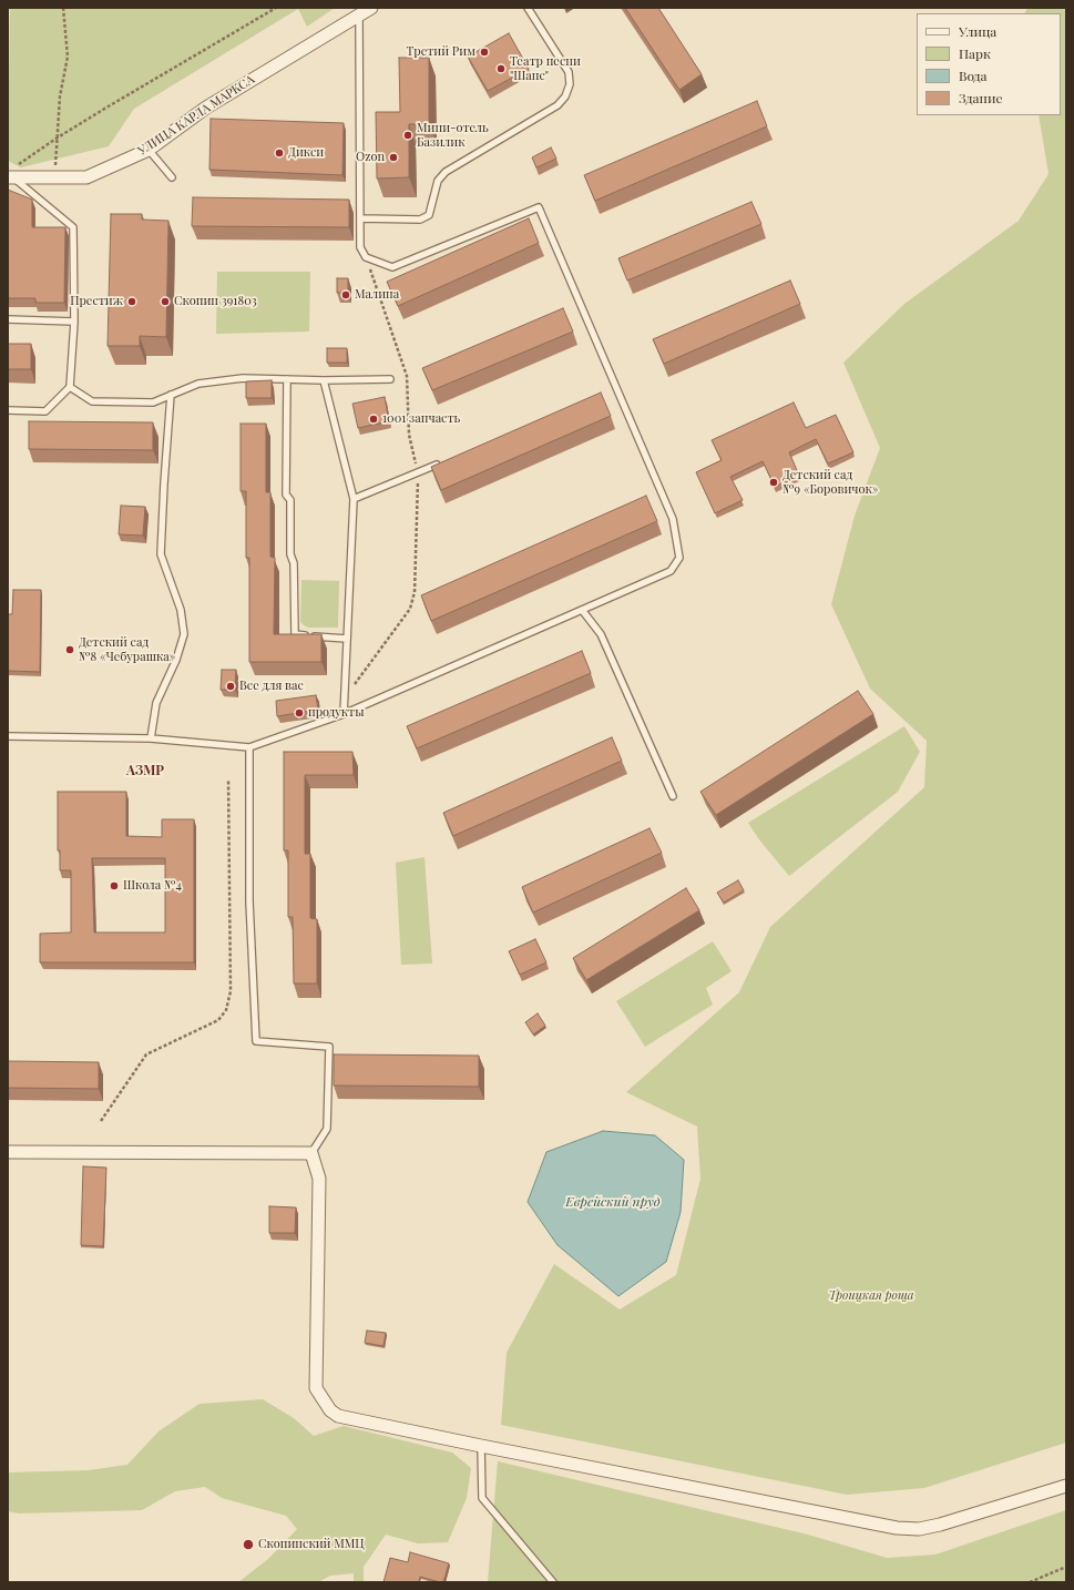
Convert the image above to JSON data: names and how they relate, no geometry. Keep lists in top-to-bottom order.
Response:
{
  "streets": {
    "street": ["УЛИЦА КАРЛА МАРКСА"]
  },
  "districts": ["АЗМР"],
  "water": ["Еврейский пруд"],
  "parks": ["Троицкая роща"],
  "places": [
    "Третий Рим",
    "Театр песни \"Шанс\"",
    "Мини-отель Базилик",
    "Дикси",
    "Ozon",
    "Малина",
    "Престиж",
    "Скопин 391803",
    "1001 запчасть",
    "Детский сад №9 «Боровичок»",
    "Детский сад №8 «Чебурашка»",
    "Все для вас",
    "продукты",
    "Школа №4",
    "Скопинский ММЦ"
  ],
  "legend": [
    "Улица",
    "Парк",
    "Вода",
    "Здание"
  ]
}
